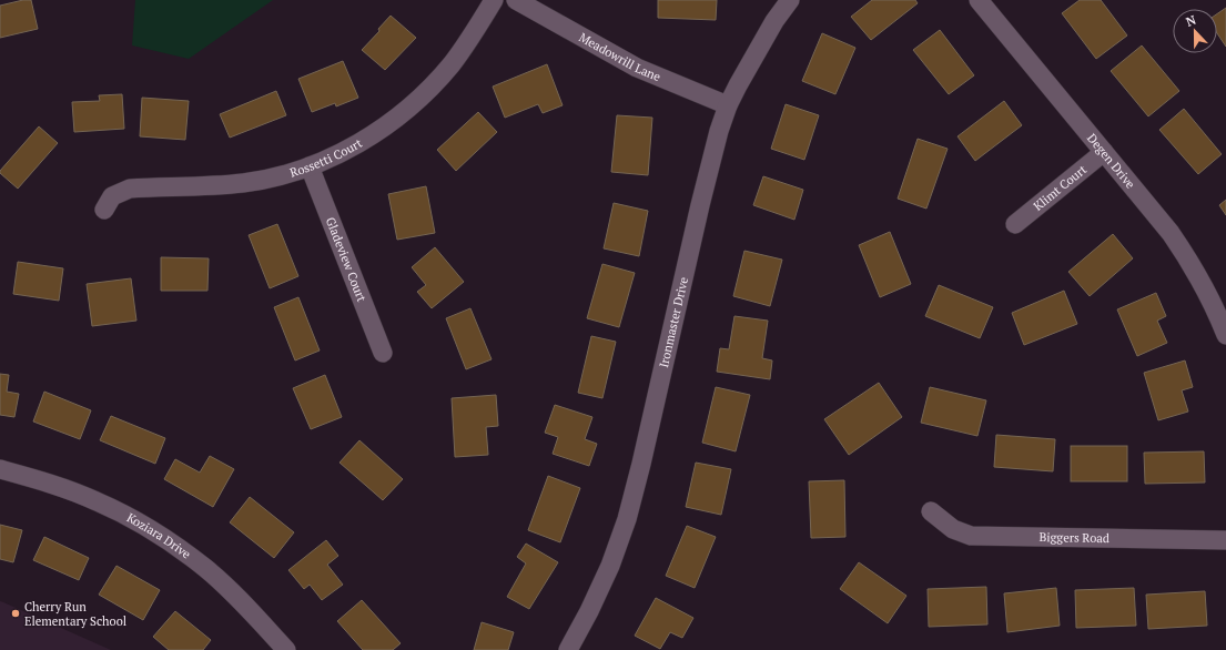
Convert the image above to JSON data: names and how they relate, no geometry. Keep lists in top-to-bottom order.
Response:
{
  "streets": {
    "street": [
      "Meadowrill Lane",
      "Rossetti Court",
      "Degen Drive",
      "Klimt Court",
      "Gladeview Court",
      "Ironmaster Drive",
      "Koziara Drive",
      "Biggers Road"
    ]
  },
  "crossings": [
    ["Meadowrill Lane", "Ironmaster Drive"],
    ["Rossetti Court", "Gladeview Court"],
    ["Degen Drive", "Klimt Court"]
  ],
  "places": ["Cherry Run Elementary School"],
  "north": "top"
}
